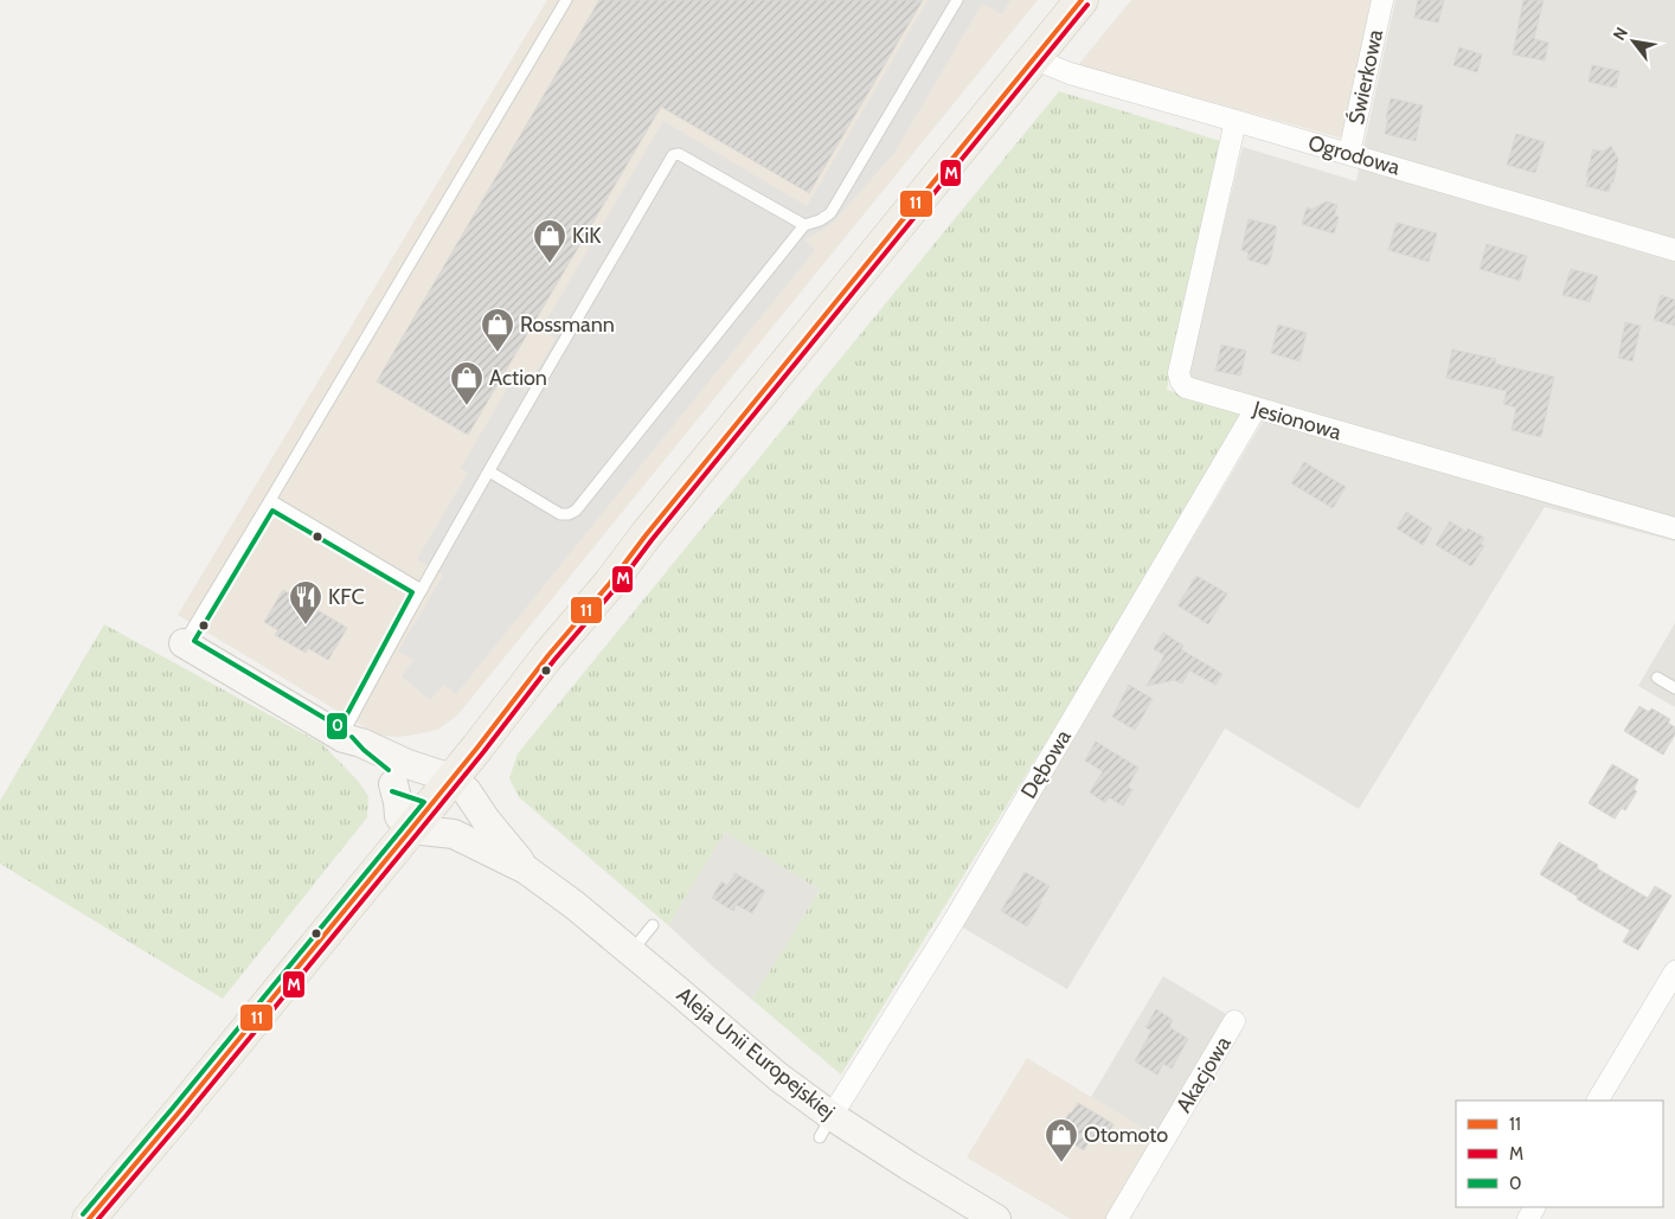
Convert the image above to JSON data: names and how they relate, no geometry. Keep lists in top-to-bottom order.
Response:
{
  "streets": {
    "main road": ["Aleja Unii Europejskiej"],
    "street": [
      "Świerkowa",
      "Ogrodowa",
      "Jesionowa",
      "Dębowa",
      "Akacjowa"
    ]
  },
  "crossings": [
    ["Świerkowa", "Ogrodowa"],
    ["Ogrodowa", "Jesionowa"],
    ["Jesionowa", "Dębowa"],
    ["Dębowa", "Aleja Unii Europejskiej"]
  ],
  "places": {
    "shop": [
      "KiK",
      "Rossmann",
      "Action",
      "Otomoto"
    ],
    "restaurant": ["KFC"]
  },
  "lines": ["transit line 11", "transit line M", "transit line 0"],
  "legend": ["11", "M", "0"],
  "north": "top left"
}
